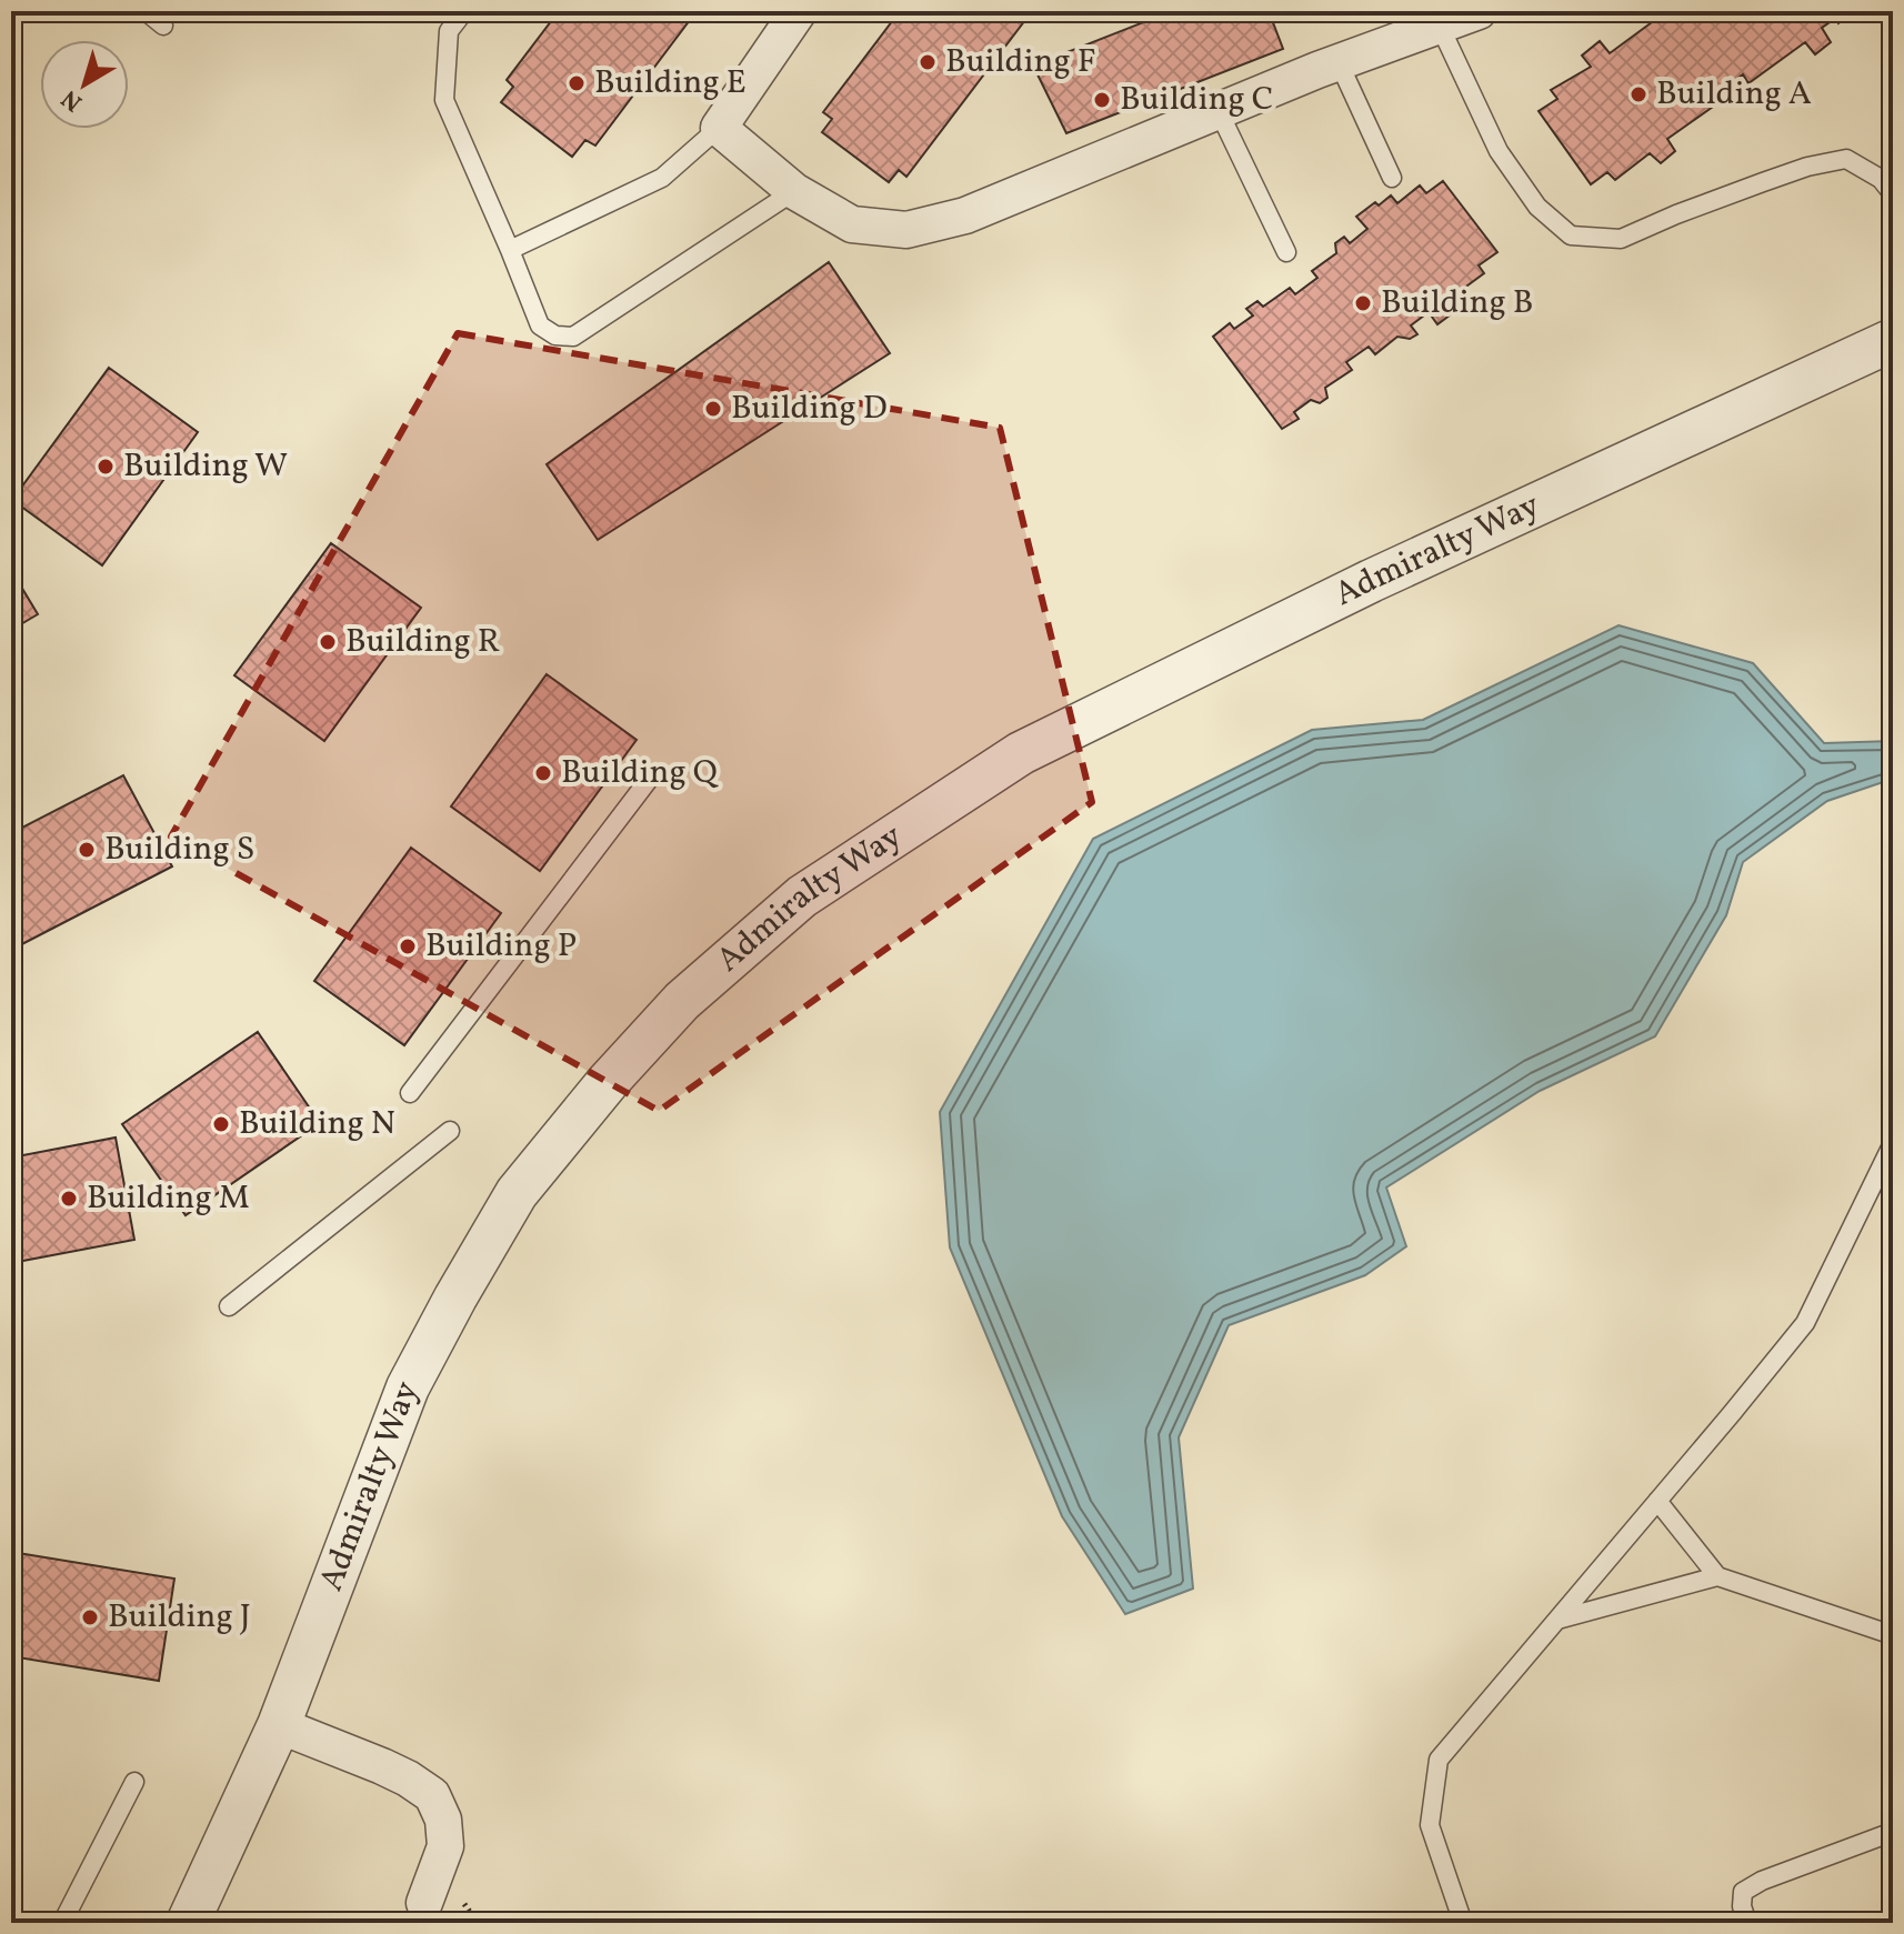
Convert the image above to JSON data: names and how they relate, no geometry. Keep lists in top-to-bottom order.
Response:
{
  "streets": {
    "street": ["Admiralty Way"]
  },
  "places": [
    "Building F",
    "Building E",
    "Building A",
    "Building C",
    "Building B",
    "Building D",
    "Building W",
    "Building R",
    "Building Q",
    "Building S",
    "Building P",
    "Building N",
    "Building M",
    "Building J"
  ],
  "north": "bottom left"
}
